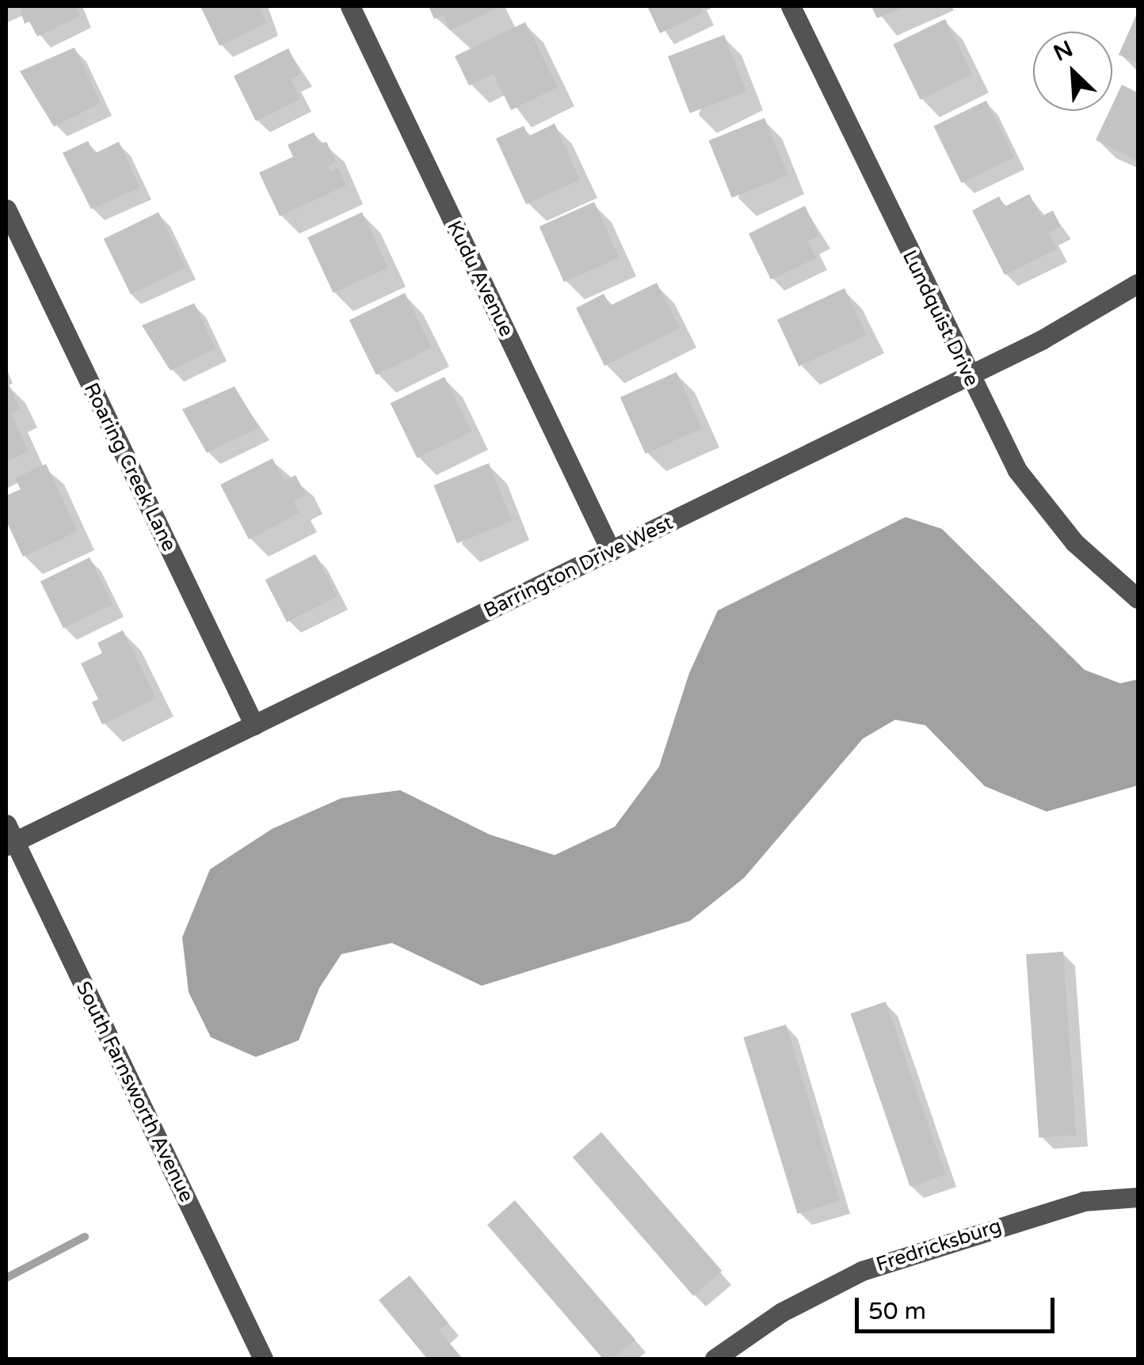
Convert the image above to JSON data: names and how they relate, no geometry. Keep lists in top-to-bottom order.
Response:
{
  "streets": {
    "street": [
      "Kudu Avenue",
      "Lundquist Drive",
      "Roaring Creek Lane",
      "Barrington Drive West",
      "South Farnsworth Avenue",
      "Fredricksburg"
    ]
  },
  "crossings": [
    ["Kudu Avenue", "Barrington Drive West"],
    ["Lundquist Drive", "Barrington Drive West"],
    ["Roaring Creek Lane", "Barrington Drive West"],
    ["Barrington Drive West", "South Farnsworth Avenue"]
  ],
  "scale_bar": "50 m",
  "north": "top left"
}
